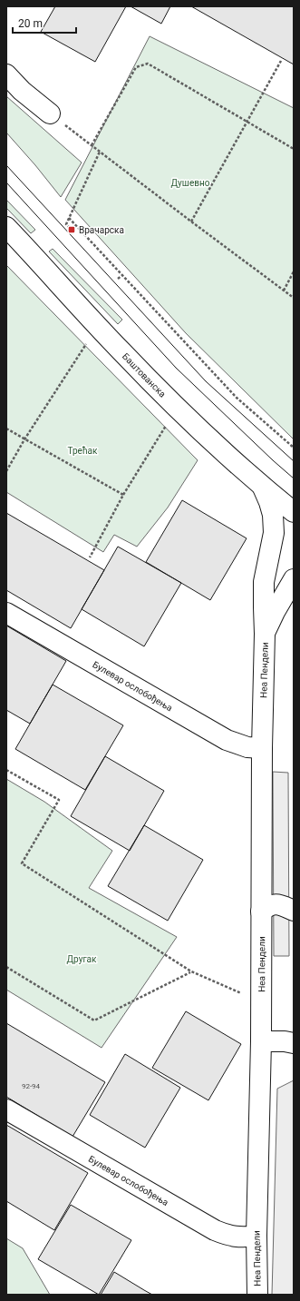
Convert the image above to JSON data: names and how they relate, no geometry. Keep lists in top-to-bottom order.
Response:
{
  "streets": {
    "street": ["Баштованска", "Неа Пендели", "Булевар ослобођења"]
  },
  "crossings": [
    ["Баштованска", "Неа Пендели"],
    ["Неа Пендели", "Булевар ослобођења"]
  ],
  "parks": ["Душевно", "Трећак", "Другак"],
  "places": {
    "transit": ["Врачарска"]
  },
  "house_numbers": ["92-94"],
  "scale_bar": "20 m"
}
